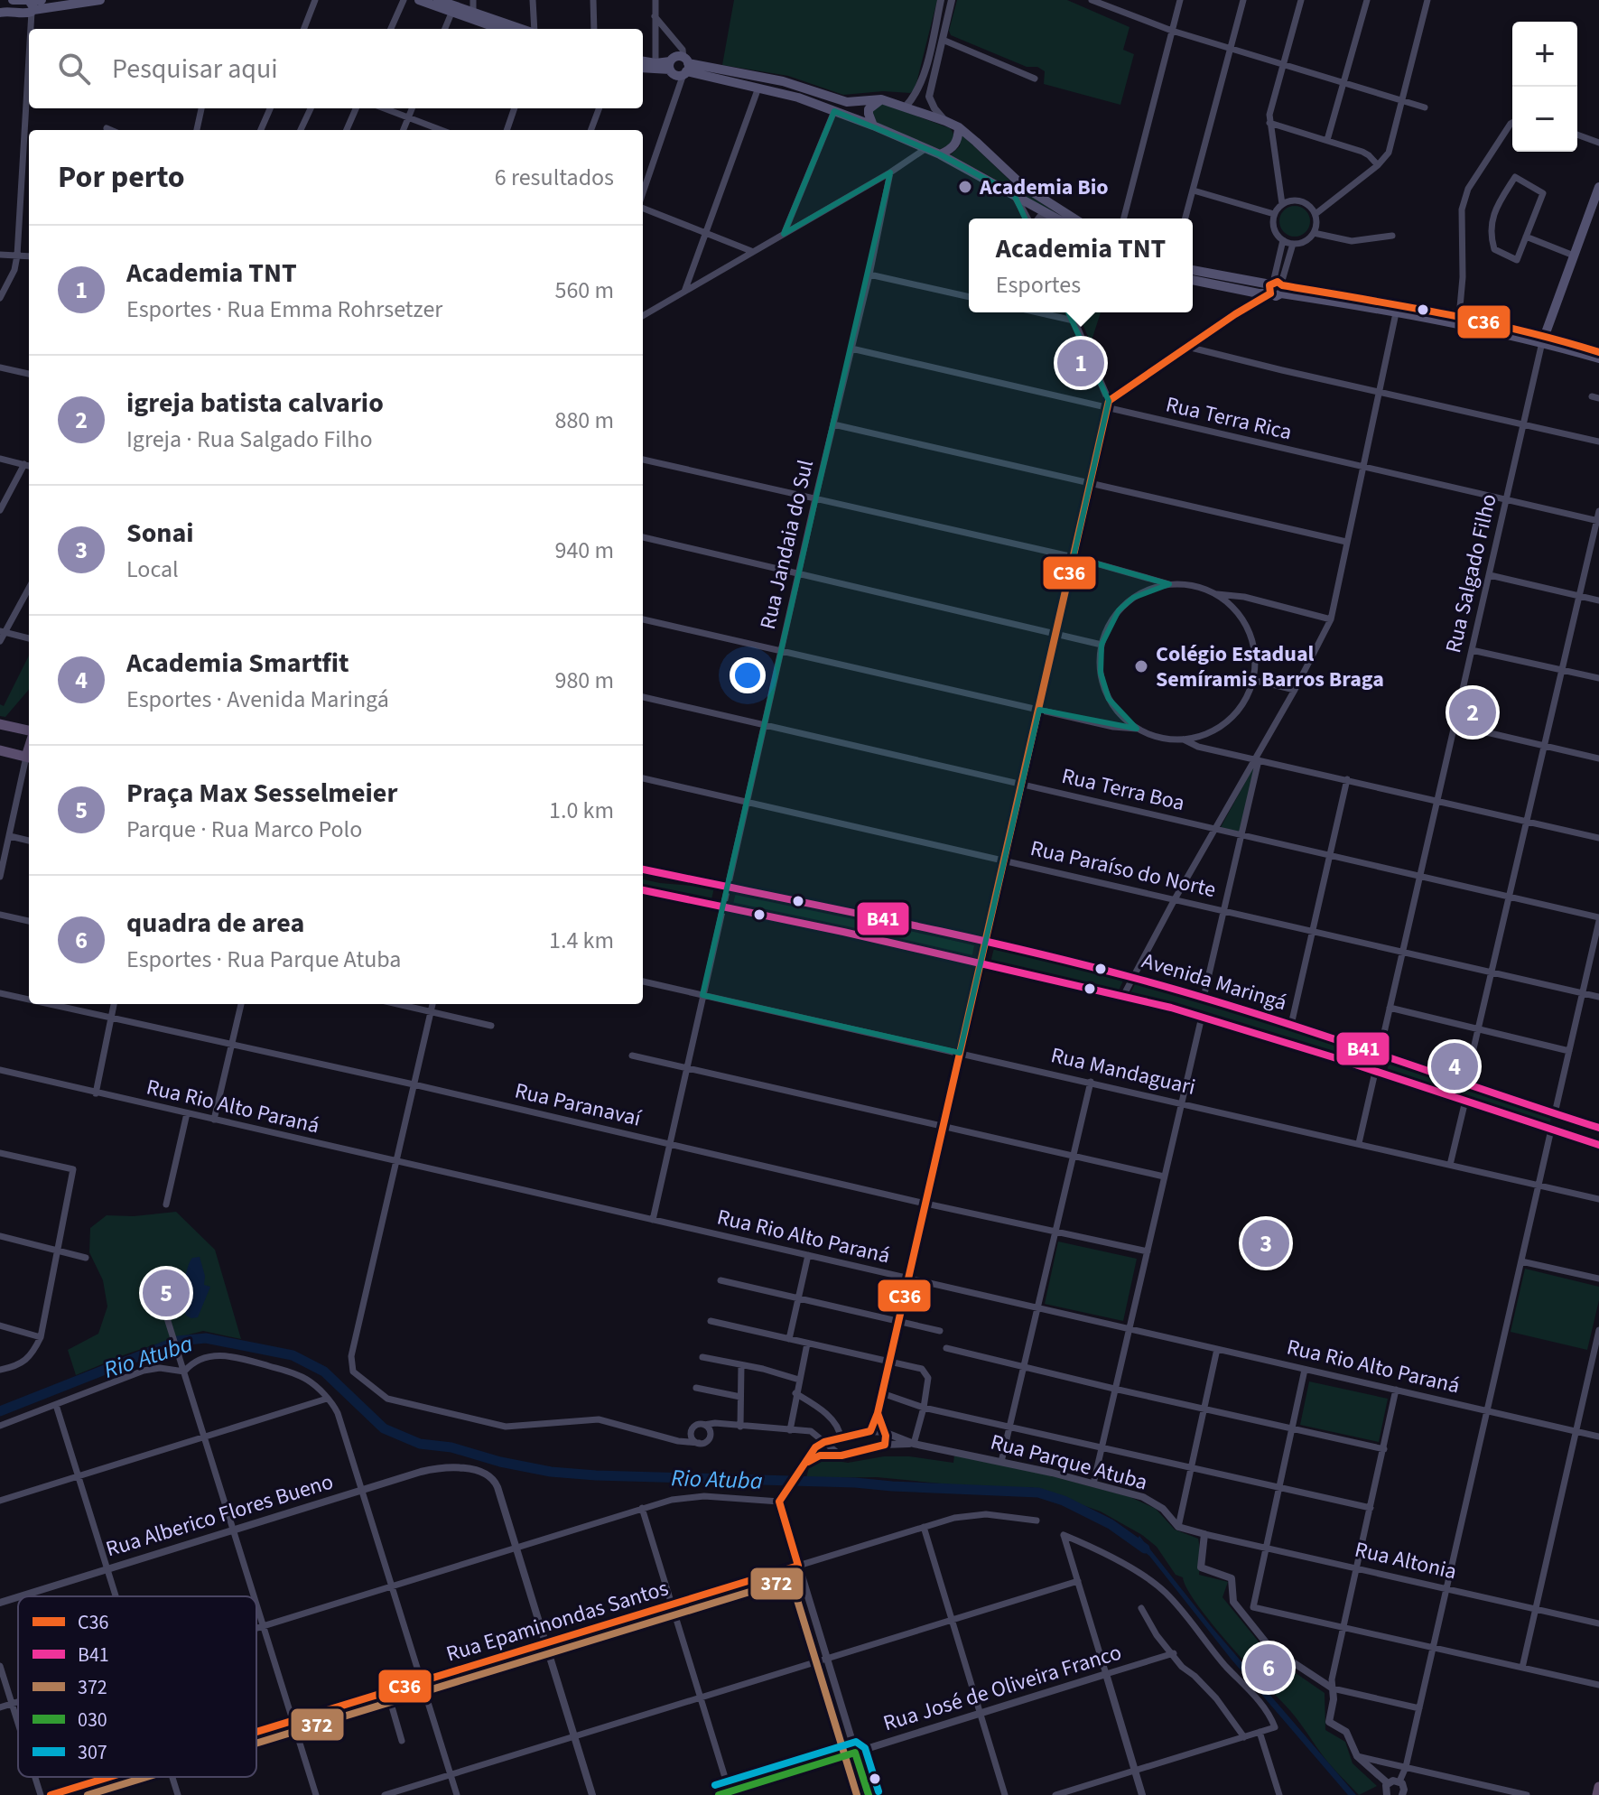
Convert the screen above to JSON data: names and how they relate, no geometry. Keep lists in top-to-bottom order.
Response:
{
  "streets": {
    "main road": ["Rua Salgado Filho", "Avenida Maringá"],
    "street": [
      "Rua Terra Rica",
      "Rua Jandaia do Sul",
      "Rua Terra Boa",
      "Rua Paraíso do Norte",
      "Rua Mandaguari",
      "Rua Paranavaí",
      "Rua Rio Alto Paraná",
      "Rua Parque Atuba",
      "Rua Alberico Flores Bueno",
      "Rua Altonia",
      "Rua Epaminondas Santos",
      "Rua José de Oliveira Franco"
    ]
  },
  "crossings": [
    ["Rua Terra Rica", "Rua Jandaia do Sul"],
    ["Rua Terra Rica", "Rua Salgado Filho"],
    ["Rua Jandaia do Sul", "Rua Terra Boa"],
    ["Rua Jandaia do Sul", "Rua Paraíso do Norte"],
    ["Rua Jandaia do Sul", "Avenida Maringá"],
    ["Rua Jandaia do Sul", "Rua Mandaguari"],
    ["Rua Jandaia do Sul", "Rua Paranavaí"],
    ["Rua Jandaia do Sul", "Rua Rio Alto Paraná"],
    ["Rua Salgado Filho", "Rua Terra Boa"],
    ["Rua Salgado Filho", "Rua Paraíso do Norte"],
    ["Rua Salgado Filho", "Avenida Maringá"],
    ["Rua Salgado Filho", "Rua Mandaguari"],
    ["Rua Parque Atuba", "Rua Altonia"]
  ],
  "water": ["Rio Atuba"],
  "places": ["Academia Bio", "Colégio Estadual Semíramis Barros Braga"],
  "lines": [
    "transit line C36",
    "transit line B41",
    "transit line 372",
    "transit line 307",
    "transit line 030"
  ],
  "legend": [
    "C36",
    "B41",
    "372",
    "030",
    "307"
  ],
  "page": {
    "map_buttons": ["+", "−"],
    "search": "Pesquisar aqui",
    "heading": ["Por perto", "6 resultados"],
    "popup": ["Academia TNT", "Esportes"],
    "list": [
      {
        "mark": "1",
        "name": "Academia TNT",
        "note": "Esportes · Rua Emma Rohrsetzer",
        "value": "560 m"
      },
      {
        "mark": "2",
        "name": "igreja batista calvario",
        "note": "Igreja · Rua Salgado Filho",
        "value": "880 m"
      },
      {
        "mark": "3",
        "name": "Sonai",
        "note": "Local",
        "value": "940 m"
      },
      {
        "mark": "4",
        "name": "Academia Smartfit",
        "note": "Esportes · Avenida Maringá",
        "value": "980 m"
      },
      {
        "mark": "5",
        "name": "Praça Max Sesselmeier",
        "note": "Parque · Rua Marco Polo",
        "value": "1.0 km"
      },
      {
        "mark": "6",
        "name": "quadra de area",
        "note": "Esportes · Rua Parque Atuba",
        "value": "1.4 km"
      }
    ],
    "pins": [
      "1",
      "2",
      "4",
      "3",
      "5",
      "6"
    ]
  }
}
